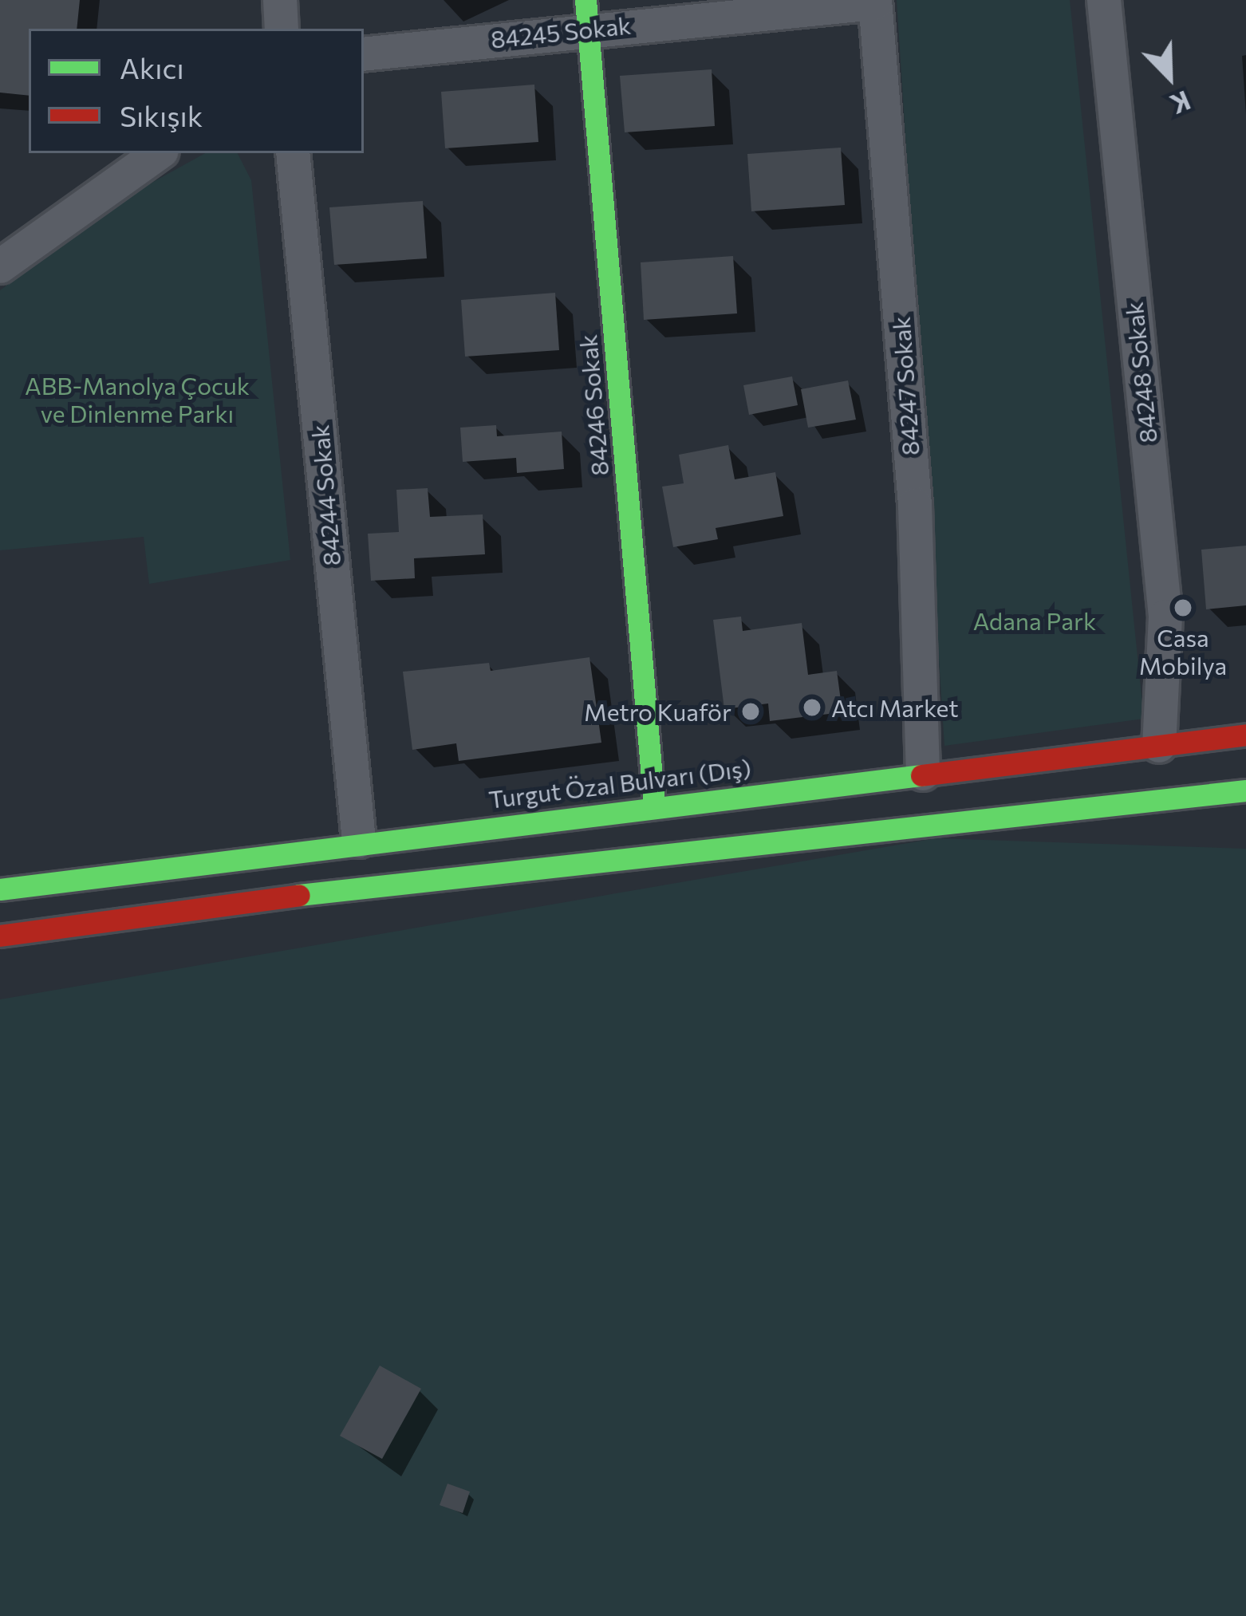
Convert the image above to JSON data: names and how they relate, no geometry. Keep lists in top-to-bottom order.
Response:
{
  "streets": {
    "main road": ["84246 Sokak", "Turgut Özal Bulvarı (Dış)"],
    "street": [
      "84245 Sokak",
      "84248 Sokak",
      "84247 Sokak",
      "84244 Sokak"
    ]
  },
  "crossings": [
    ["84245 Sokak", "84247 Sokak"],
    ["84245 Sokak", "84246 Sokak"],
    ["84248 Sokak", "Turgut Özal Bulvarı (Dış)"],
    ["84247 Sokak", "Turgut Özal Bulvarı (Dış)"],
    ["84246 Sokak", "Turgut Özal Bulvarı (Dış)"],
    ["84244 Sokak", "Turgut Özal Bulvarı (Dış)"]
  ],
  "parks": ["ABB-Manolya Çocuk ve Dinlenme Parkı", "Adana Park"],
  "places": ["Casa Mobilya", "Atcı Market", "Metro Kuaför"],
  "legend": ["Akıcı", "Sıkışık"],
  "north": "bottom right"
}
